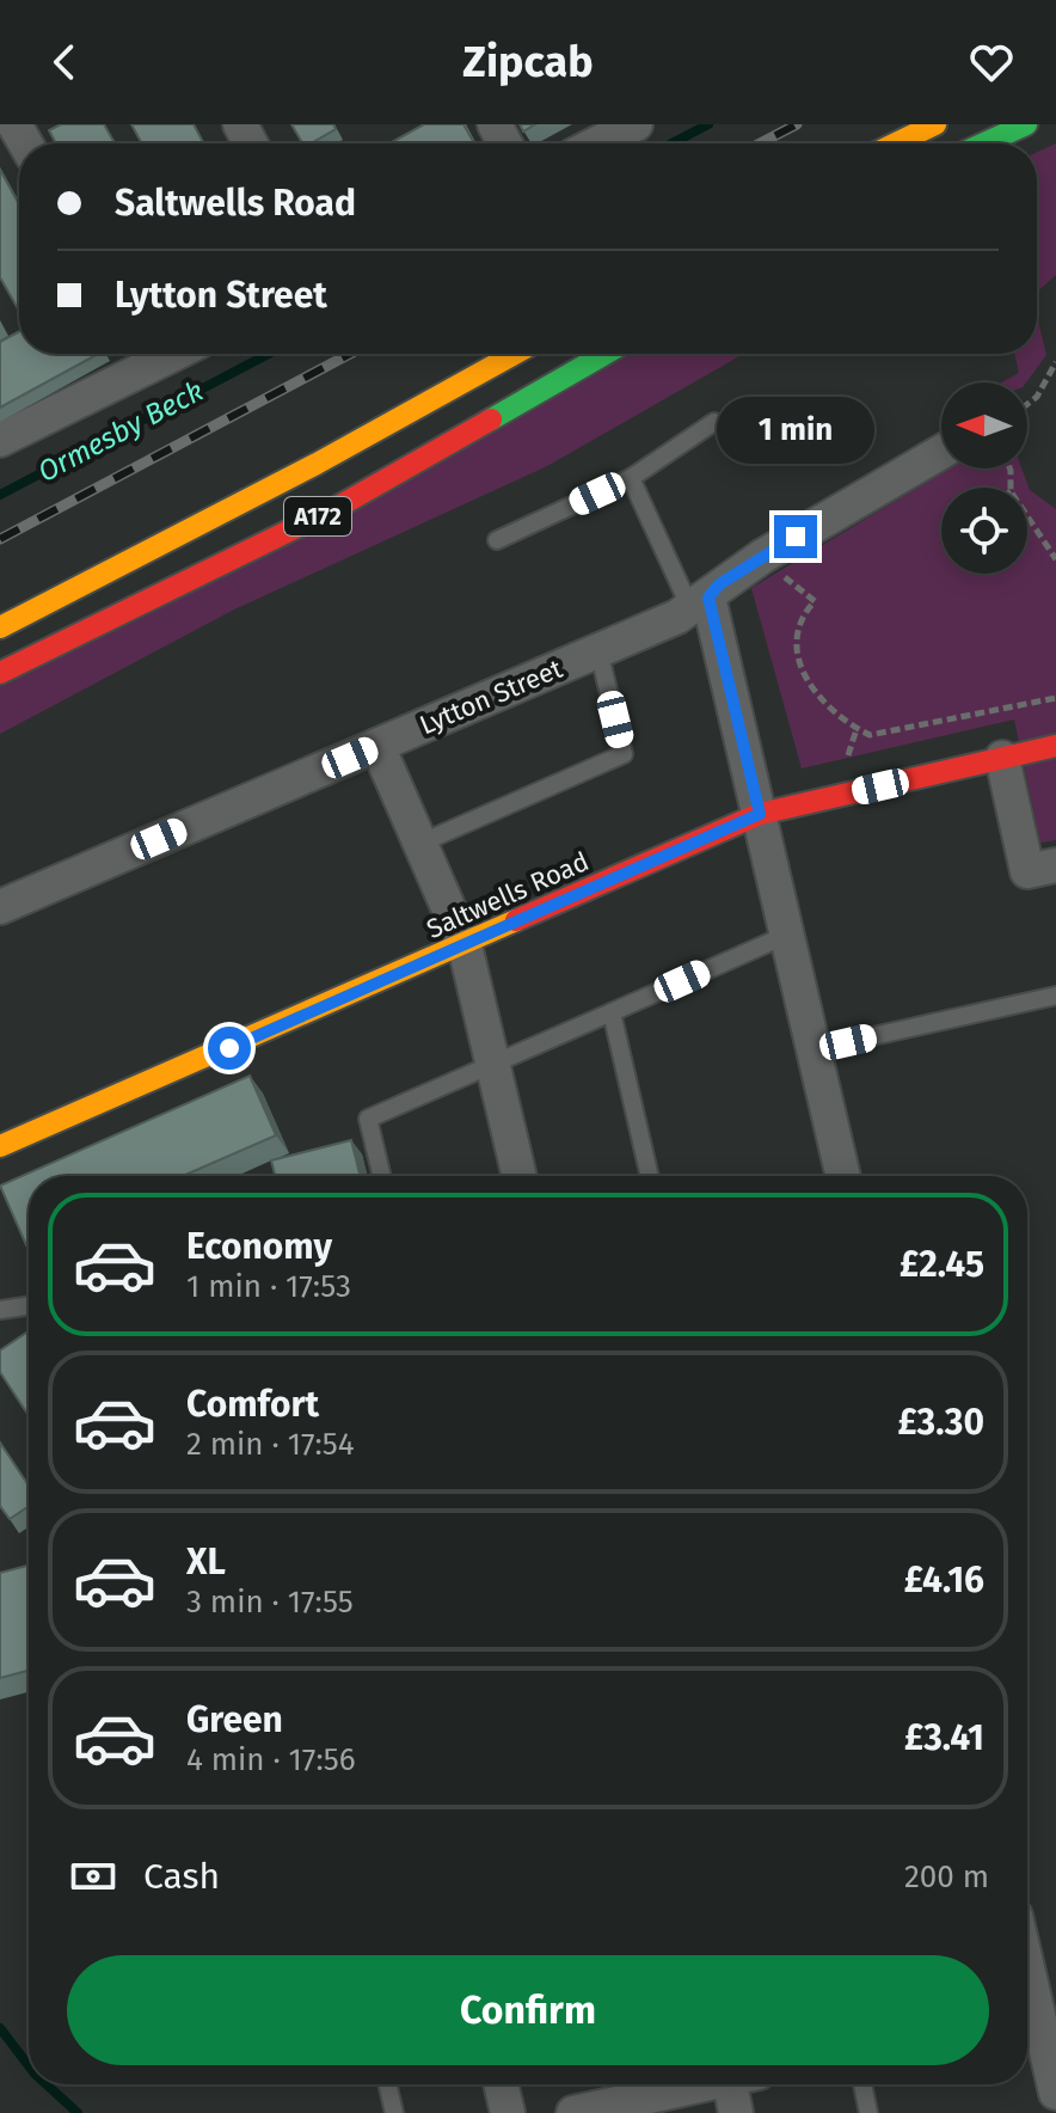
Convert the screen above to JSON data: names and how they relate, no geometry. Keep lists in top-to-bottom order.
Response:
{
  "streets": {
    "main road": ["A172", "Saltwells Road"],
    "street": ["Lytton Street"]
  },
  "water": ["Ormesby Beck"],
  "north": "left",
  "page": {
    "header": "Zipcab",
    "banner": ["Saltwells Road", "Lytton Street"],
    "bubble": "1 min",
    "list": [
      {
        "name": "Economy",
        "note": "1 min · 17:53",
        "value": "£2.45"
      },
      {
        "name": "Comfort",
        "note": "2 min · 17:54",
        "value": "£3.30"
      },
      {
        "name": "XL",
        "note": "3 min · 17:55",
        "value": "£4.16"
      },
      {
        "name": "Green",
        "note": "4 min · 17:56",
        "value": "£3.41"
      }
    ],
    "pay": ["Cash", "200 m"],
    "buttons": "Confirm"
  }
}
